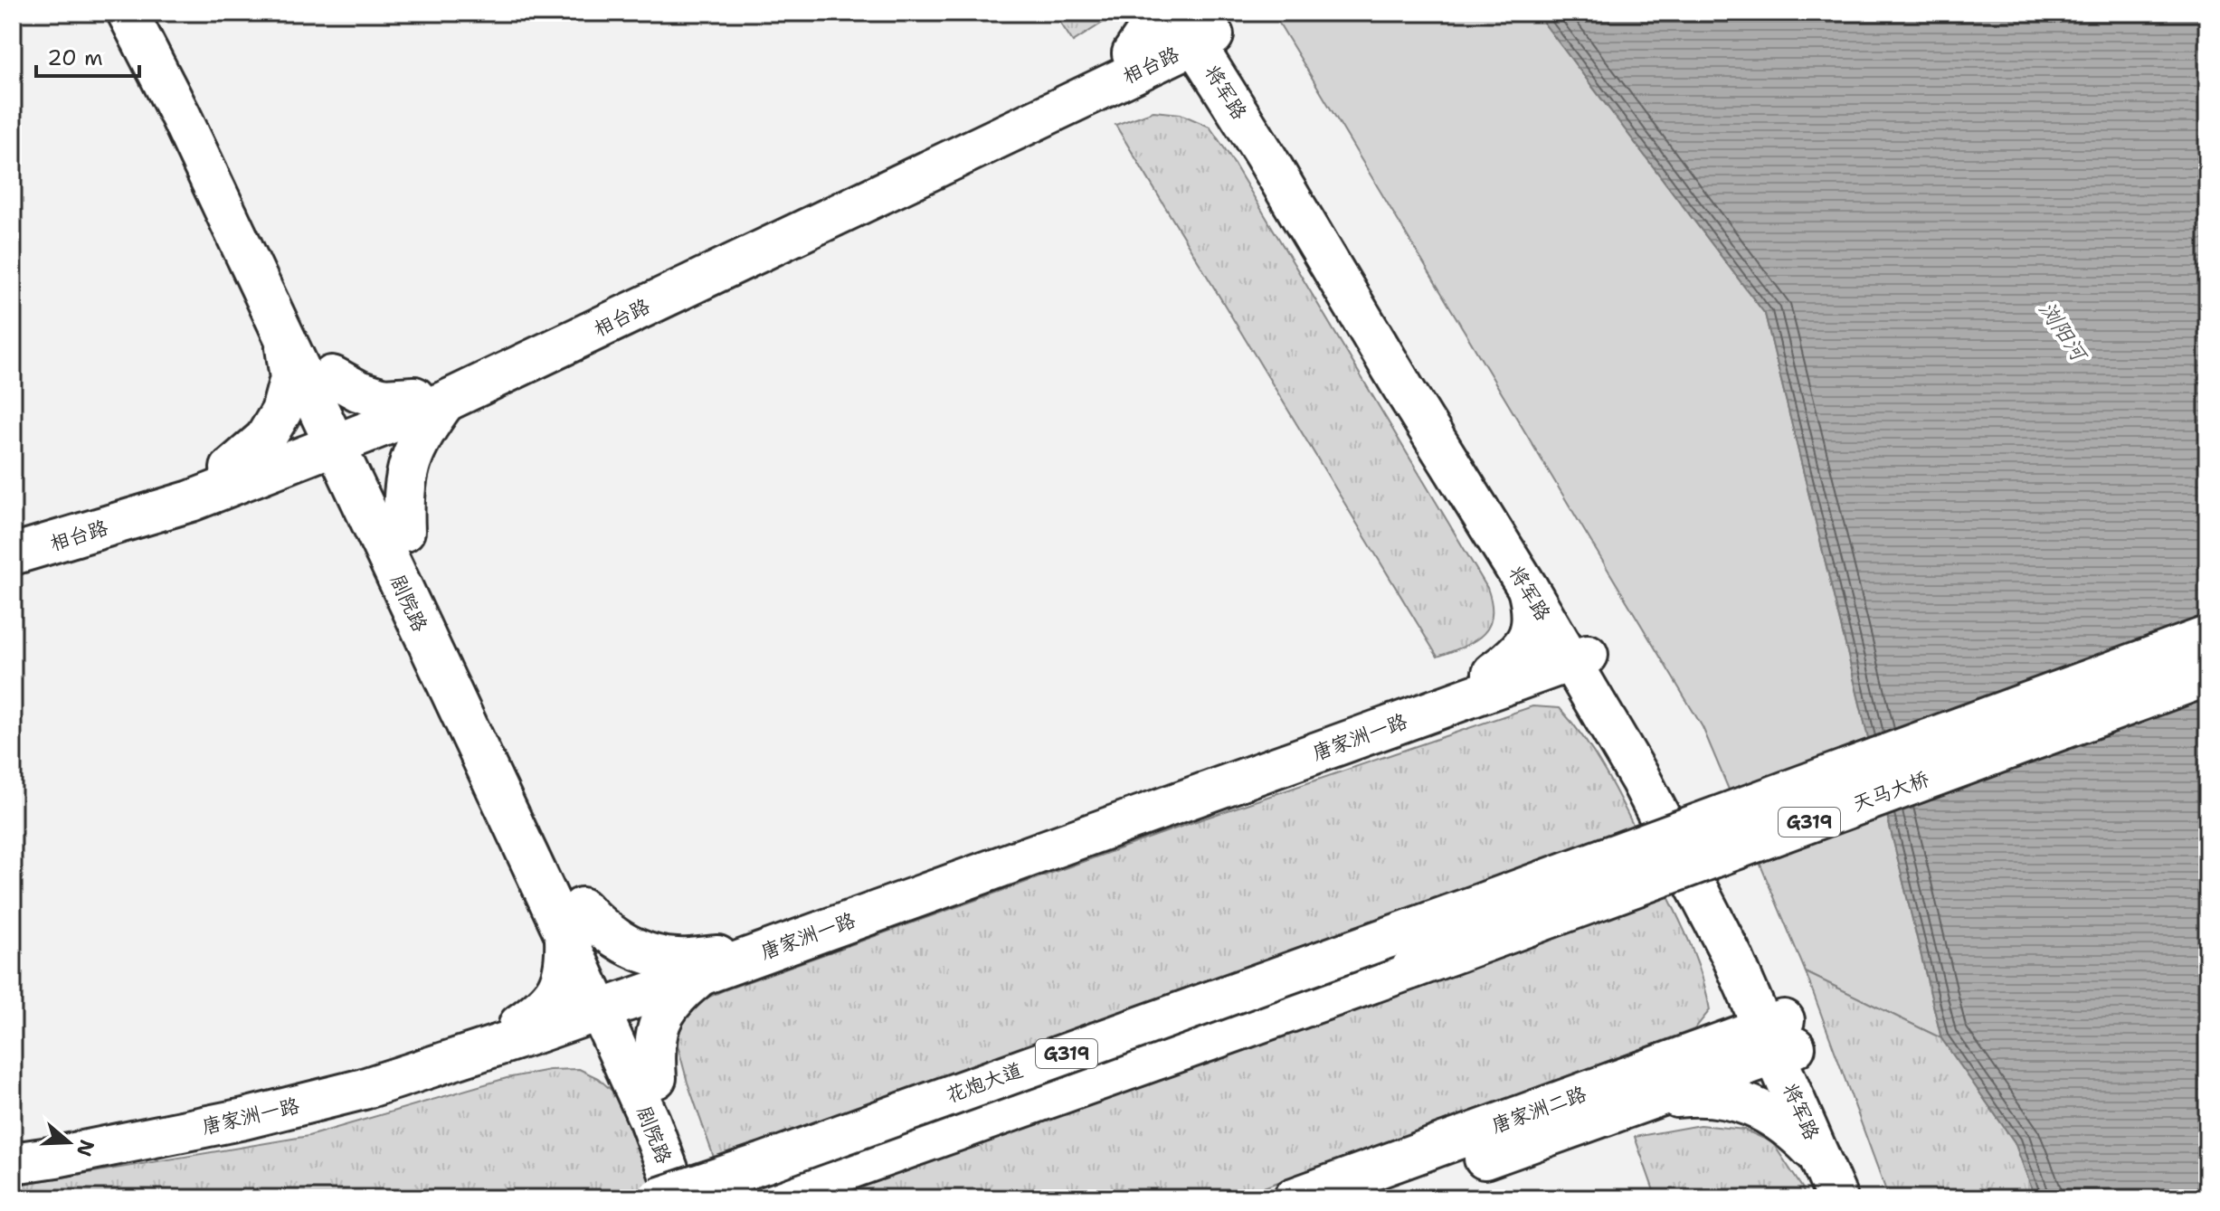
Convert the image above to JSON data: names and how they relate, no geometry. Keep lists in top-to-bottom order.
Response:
{
  "streets": {
    "main road": [
      "相台路",
      "将军路",
      "剧院路",
      "唐家洲一路",
      "天马大桥",
      "G319",
      "花炮大道",
      "唐家洲二路"
    ]
  },
  "crossings": [
    ["相台路", "将军路"],
    ["相台路", "剧院路"],
    ["将军路", "唐家洲一路"],
    ["将军路", "唐家洲二路"],
    ["剧院路", "唐家洲一路"],
    ["天马大桥", "花炮大道"]
  ],
  "water": ["浏阳河"],
  "scale_bar": "20 m",
  "north": "right"
}
